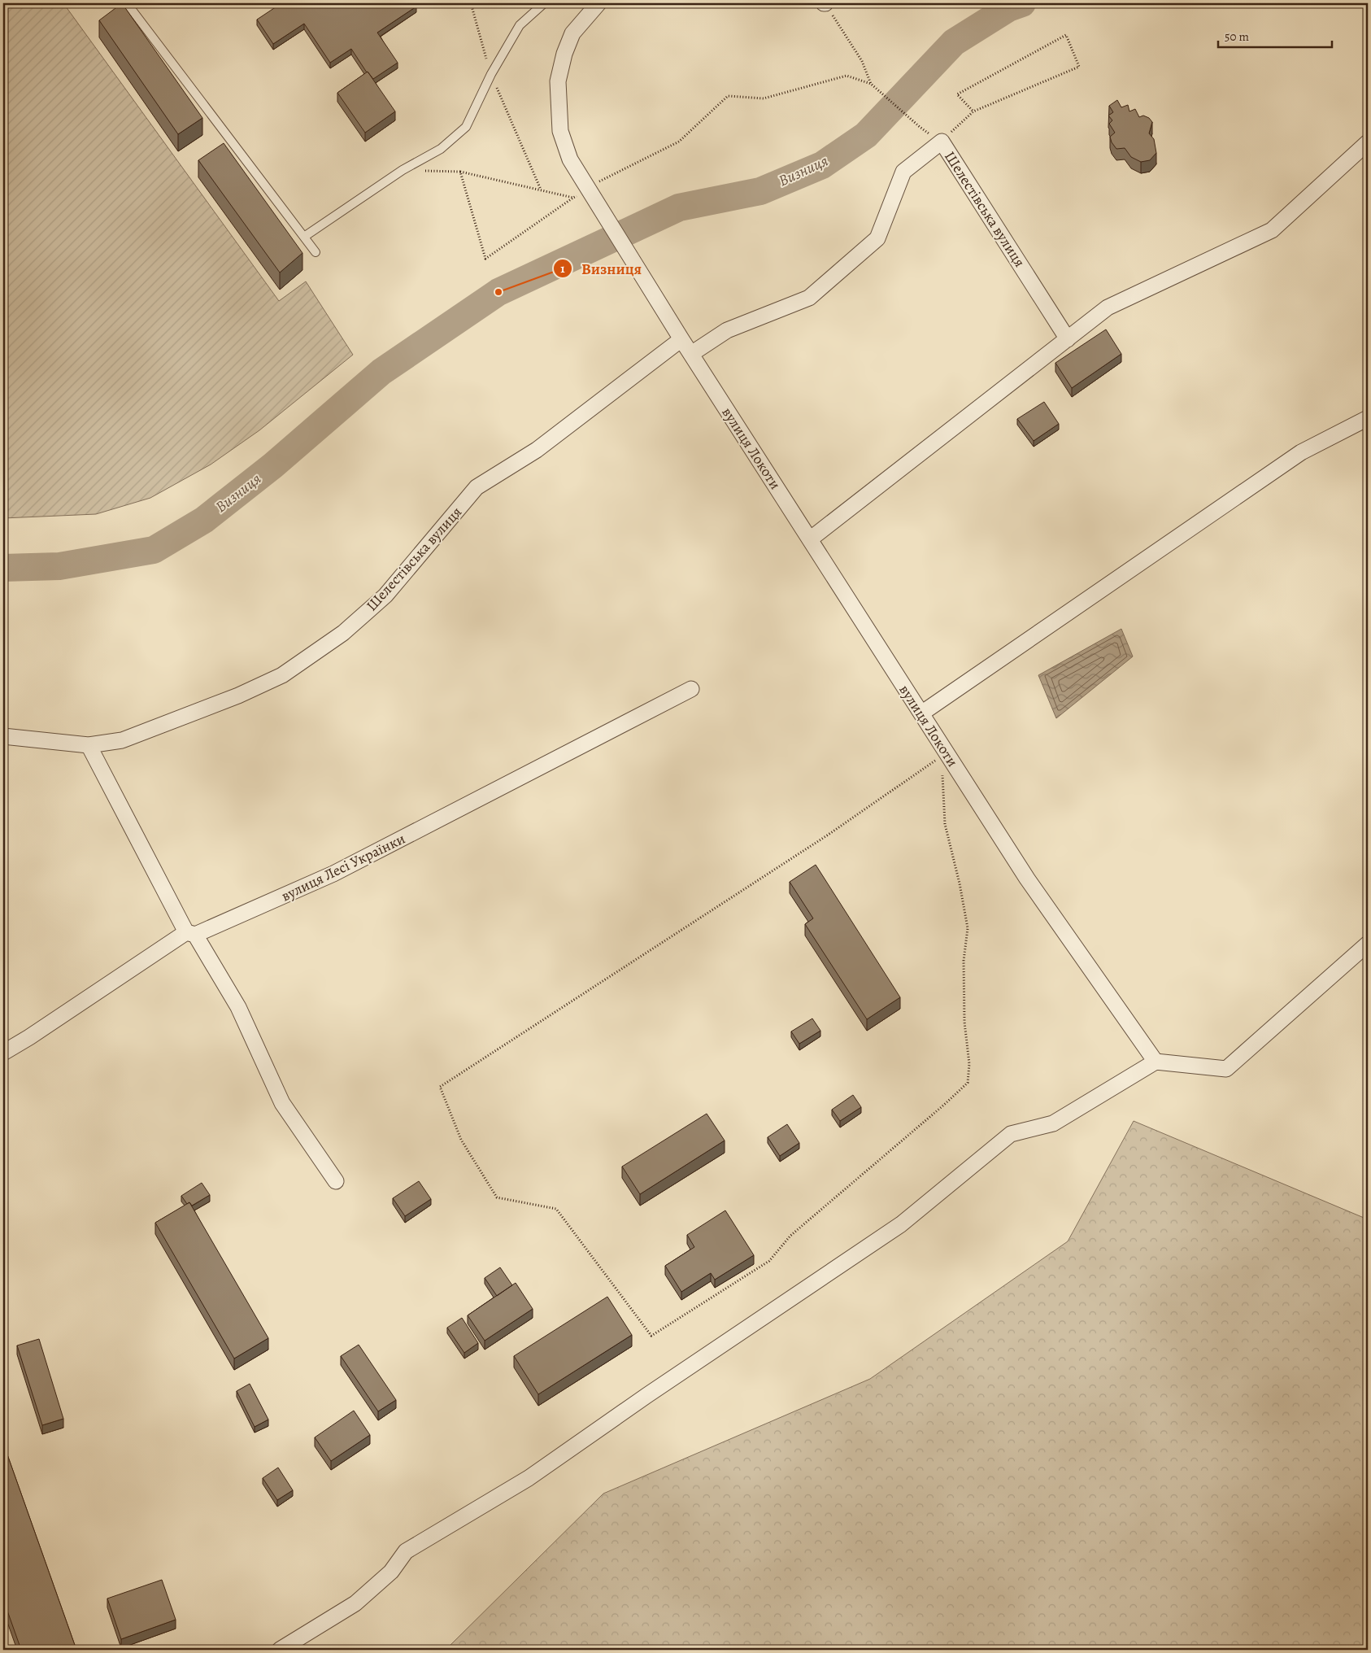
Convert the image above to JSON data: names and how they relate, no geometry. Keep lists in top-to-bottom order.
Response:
{
  "streets": {
    "street": ["Шелестівська вулиця", "вулиця Локоти", "вулиця Лесі Українки"]
  },
  "crossings": [
    ["Шелестівська вулиця", "вулиця Локоти"]
  ],
  "water": ["Визниця"],
  "places": ["Визниця"],
  "scale_bar": "50 m"
}
